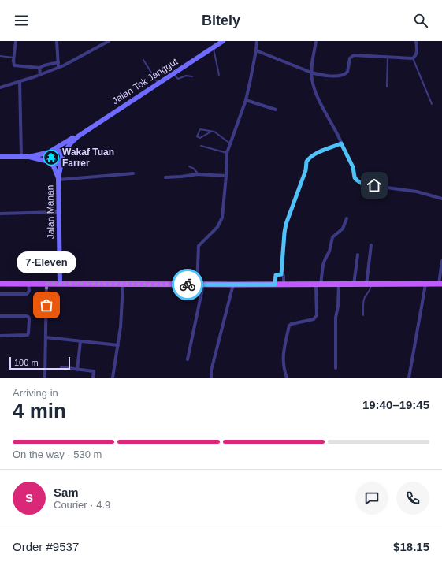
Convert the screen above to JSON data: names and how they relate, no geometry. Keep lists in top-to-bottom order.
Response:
{
  "streets": {
    "main road": ["Jalan Tok Janggut", "Jalan Manan"]
  },
  "crossings": [
    ["Jalan Tok Janggut", "Jalan Manan"]
  ],
  "places": {
    "temple": ["Wakaf Tuan Farrer"],
    "other": ["7-Eleven"]
  },
  "scale_bar": "100 m",
  "page": {
    "header": "Bitely",
    "bubble": "7-Eleven",
    "scale": "100 m",
    "heading": ["4 min", "Arriving in", "19:40–19:45"],
    "panel": [
      "Sam",
      "Courier · 4.9",
      "Order #9537",
      "$18.15"
    ],
    "bar": "On the way · 530 m",
    "round": "S"
  }
}
